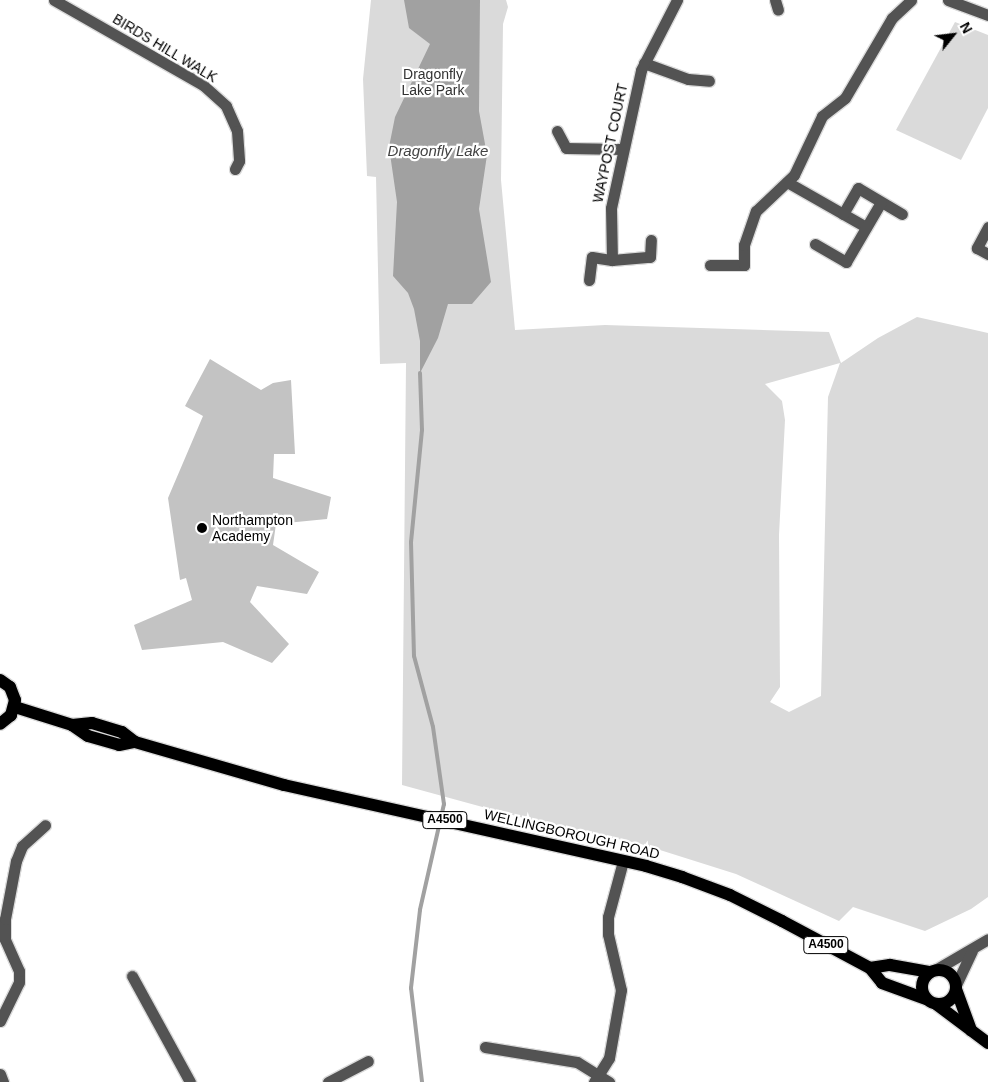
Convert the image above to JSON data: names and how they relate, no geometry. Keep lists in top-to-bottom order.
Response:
{
  "streets": {
    "main road": ["A4500", "WELLINGBOROUGH ROAD"],
    "street": ["BIRDS HILL WALK", "WAYPOST COURT"]
  },
  "water": ["Dragonfly Lake"],
  "parks": ["Dragonfly Lake Park"],
  "places": ["Northampton Academy"],
  "north": "top right"
}
